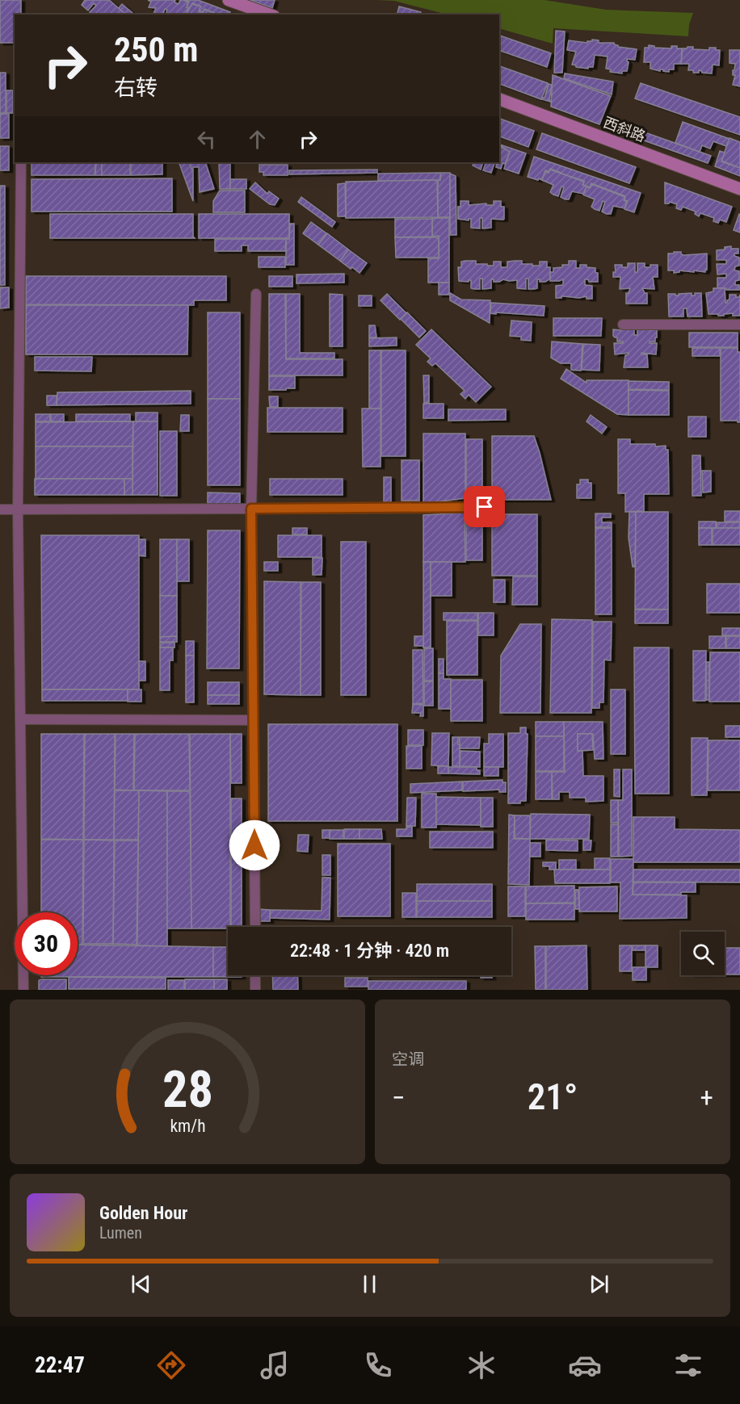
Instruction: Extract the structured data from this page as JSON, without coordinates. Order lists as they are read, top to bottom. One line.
{"streets":{"street":["西斜路"]},"page":{"turn":["250 m","右转"],"limit":"30","trip":"22:48 · 1 分钟 · 420 m","tile":"空调","heat":["−","21°","+"],"song":["Golden Hour","Lumen"],"tabs":"22:47","gauge":["28","km/h"]}}
